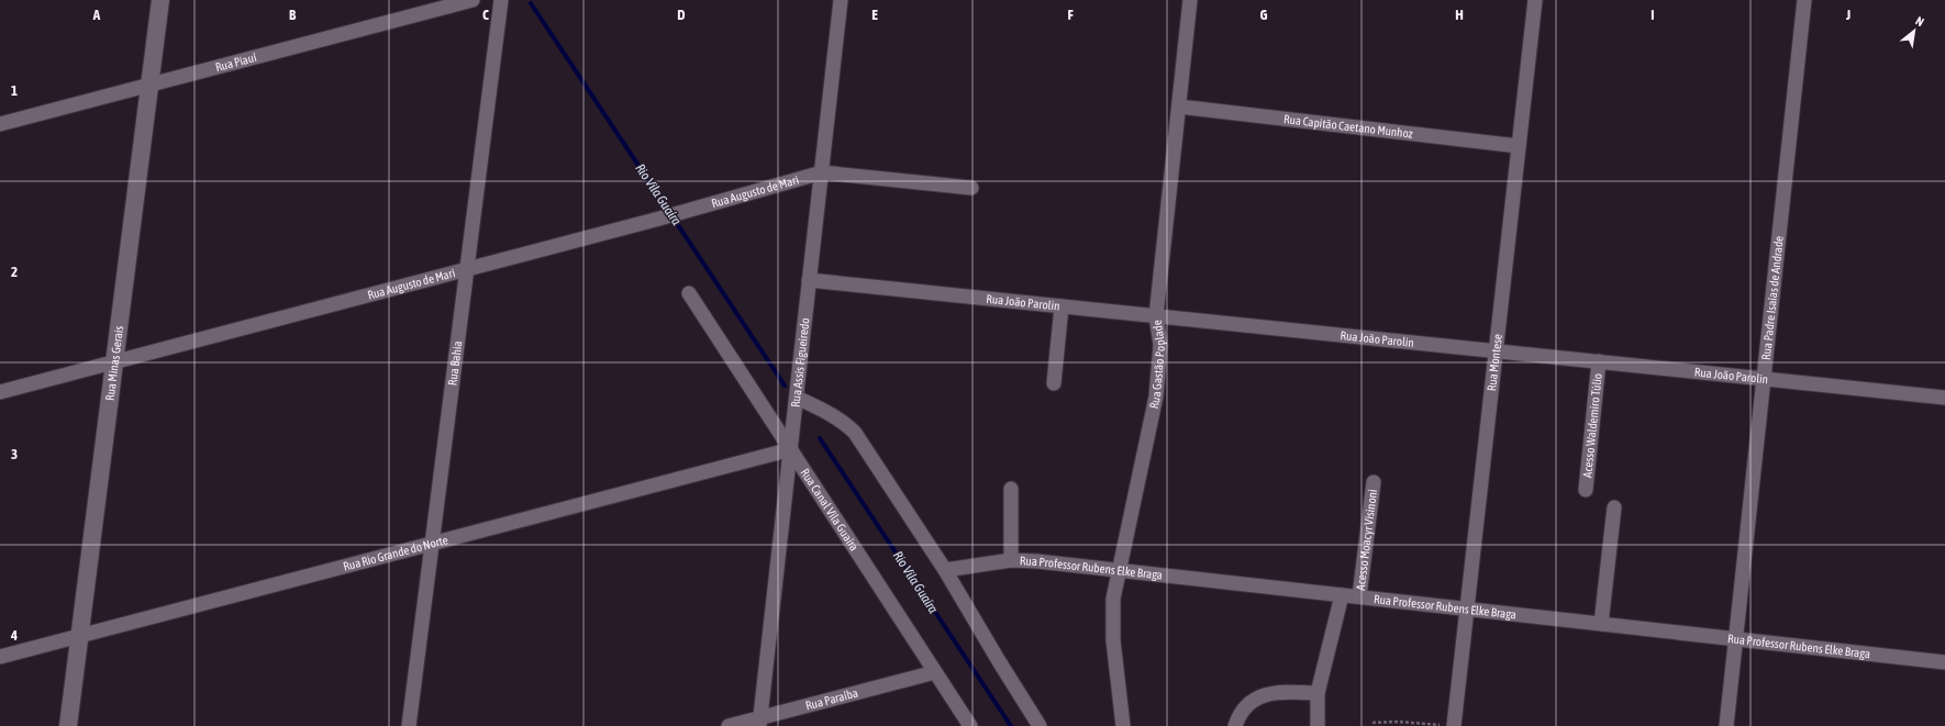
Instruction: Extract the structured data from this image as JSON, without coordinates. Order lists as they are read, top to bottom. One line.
{"streets":{"street":["Rua Piauí","Rua Capitão Caetano Munhoz","Rua Augusto de Mari","Rua Padre Isaías de Andrade","Rua João Parolin","Rua Minas Gerais","Rua Montese","Rua Bahia","Rua Assis Figueiredo","Rua Gastão Poplade","Acesso Waldemiro Túlio","Rua Canal Vila Guaíra","Acesso Moacyr Visinoni","Rua Rio Grande do Norte","Rua Professor Rubens Elke Braga","Rua Paraíba"]},"crossings":[["Rua Piauí","Rua Minas Gerais"],["Rua Capitão Caetano Munhoz","Rua Montese"],["Rua Capitão Caetano Munhoz","Rua Gastão Poplade"],["Rua Augusto de Mari","Rua Minas Gerais"],["Rua Augusto de Mari","Rua Bahia"],["Rua Augusto de Mari","Rua Assis Figueiredo"],["Rua Padre Isaías de Andrade","Rua João Parolin"],["Rua Padre Isaías de Andrade","Rua Professor Rubens Elke Braga"],["Rua João Parolin","Rua Montese"],["Rua João Parolin","Rua Assis Figueiredo"],["Rua João Parolin","Rua Gastão Poplade"],["Rua João Parolin","Acesso Waldemiro Túlio"],["Rua Minas Gerais","Rua Rio Grande do Norte"],["Rua Montese","Rua Professor Rubens Elke Braga"],["Rua Bahia","Rua Rio Grande do Norte"],["Rua Assis Figueiredo","Rua Canal Vila Guaíra"],["Rua Assis Figueiredo","Rua Rio Grande do Norte"],["Rua Assis Figueiredo","Rua Paraíba"],["Rua Gastão Poplade","Rua Professor Rubens Elke Braga"],["Rua Canal Vila Guaíra","Rua Rio Grande do Norte"],["Rua Canal Vila Guaíra","Rua Paraíba"],["Acesso Moacyr Visinoni","Rua Professor Rubens Elke Braga"]],"water":["Rio Vila Guaíra"],"north":"top right","grid":{"columns":["A","B","C","D","E","F","G","H","I","J"],"rows":["1","2","3","4"]}}
